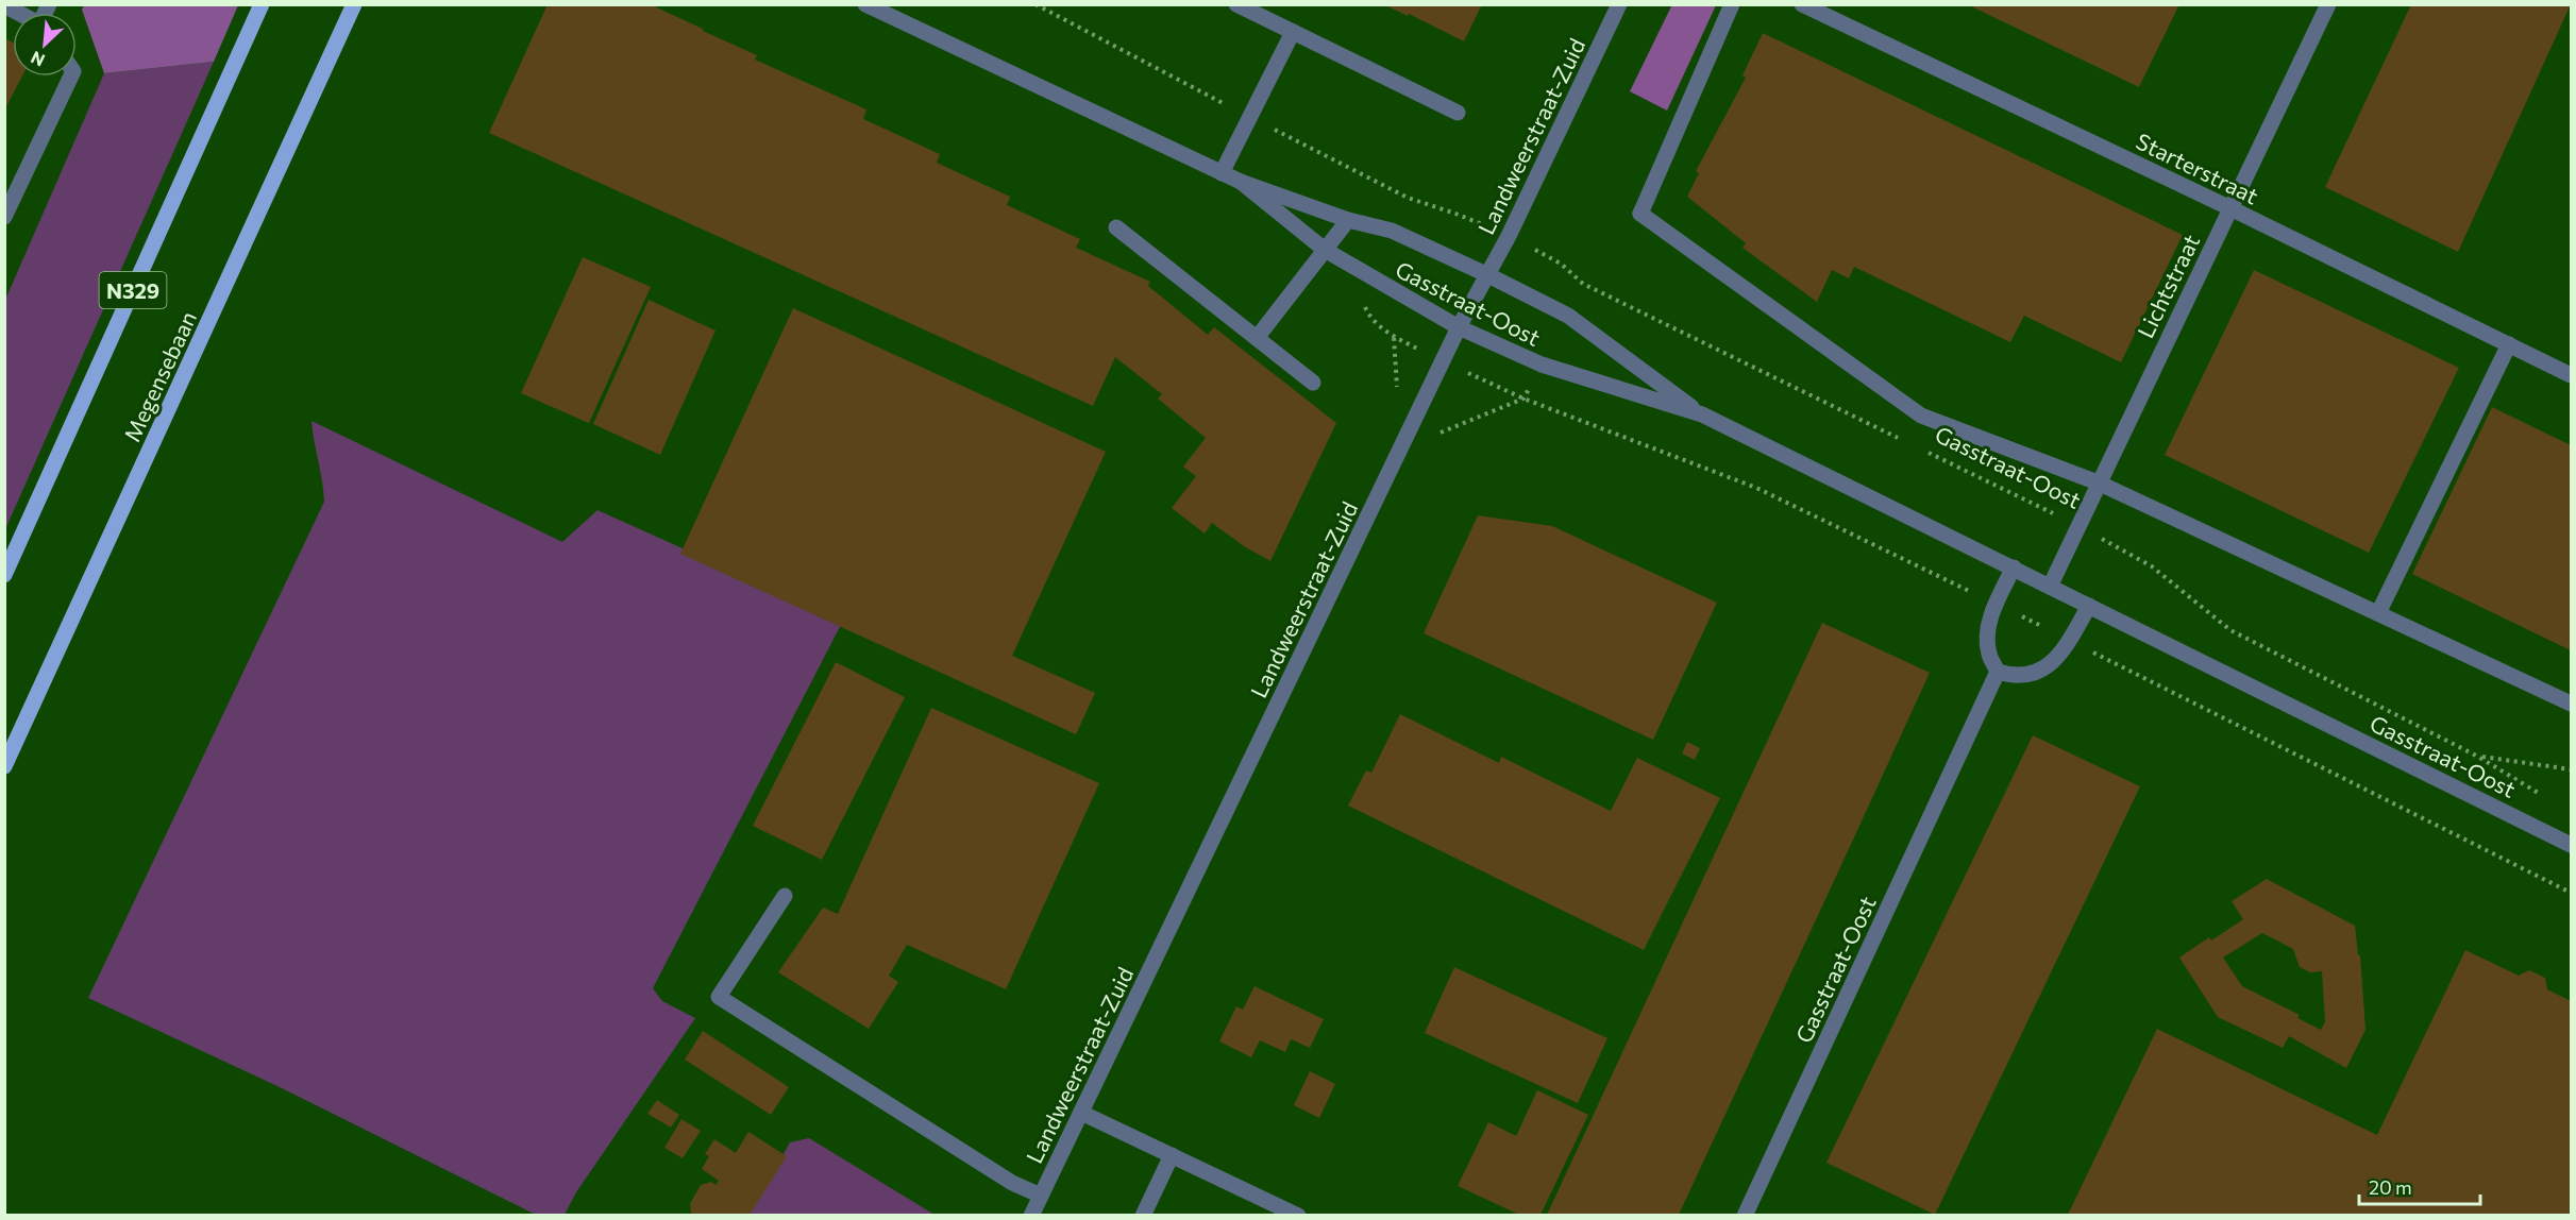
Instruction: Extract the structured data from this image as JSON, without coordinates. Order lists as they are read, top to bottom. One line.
{"streets":{"main road":["N329","Megensebaan"],"street":["Landweerstraat-Zuid","Starterstraat","Lichtstraat","Gasstraat-Oost"]},"crossings":[["Landweerstraat-Zuid","Gasstraat-Oost"],["Starterstraat","Lichtstraat"],["Lichtstraat","Gasstraat-Oost"]],"scale_bar":"20 m","north":"bottom left"}
